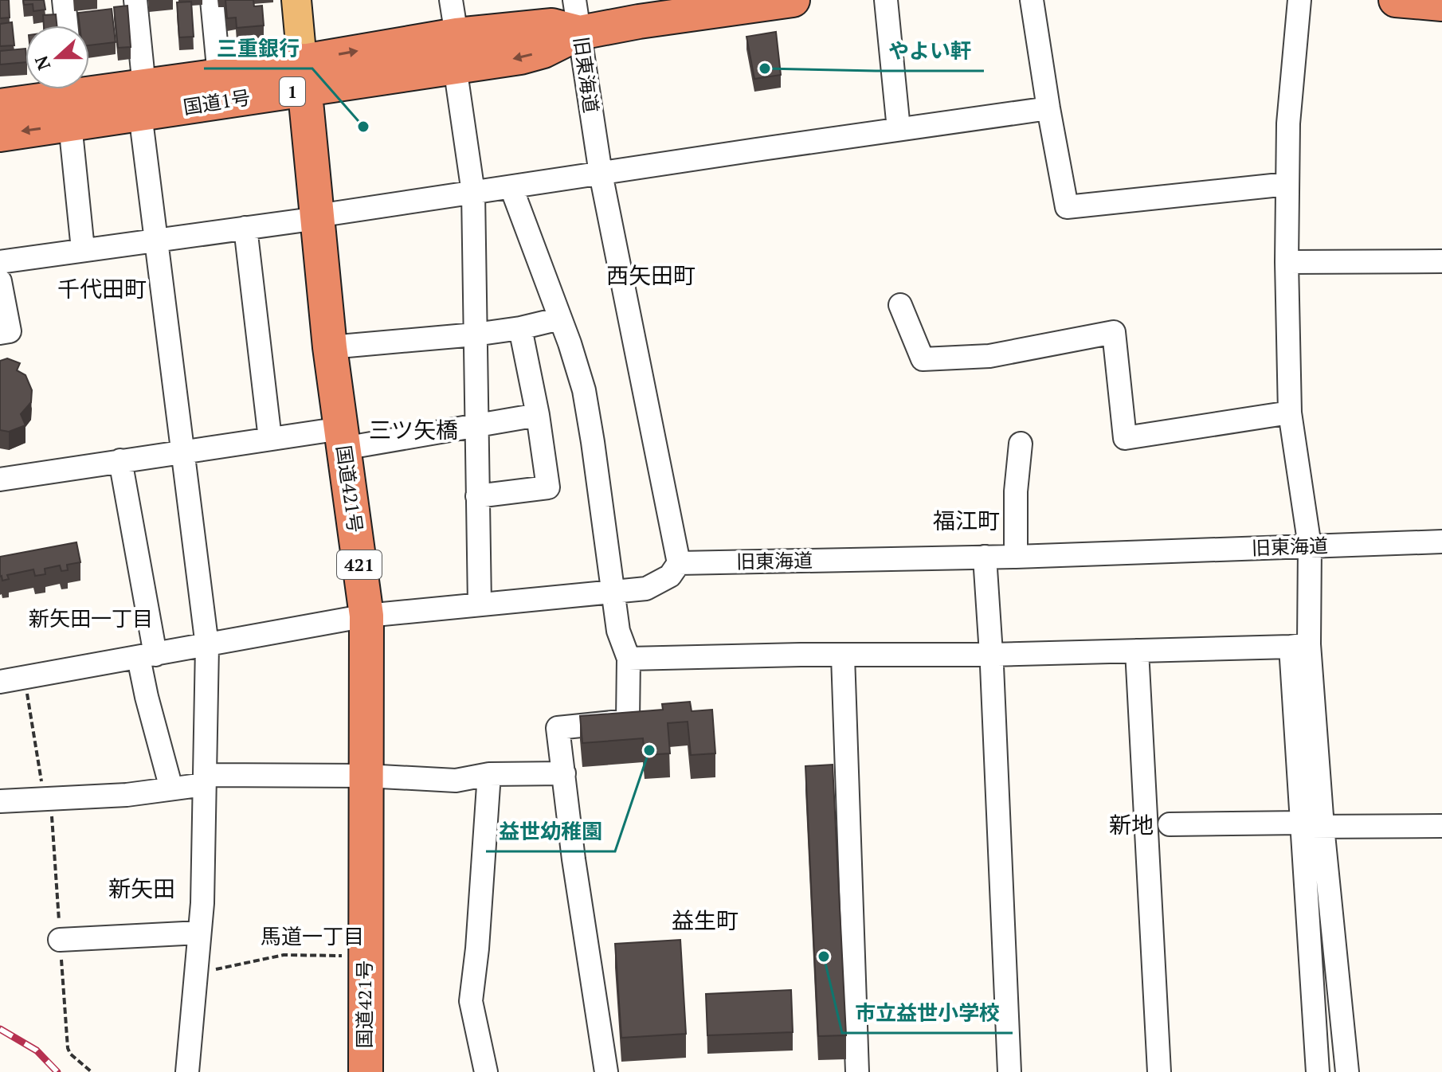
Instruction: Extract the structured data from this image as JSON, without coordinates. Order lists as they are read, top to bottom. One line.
{"streets":{"highway":["1","国道1号","国道421号","421"],"street":["旧東海道"]},"crossings":[["旧東海道","国道1号"],["国道1号","国道421号"]],"districts":["西矢田町","千代田町","三ツ矢橋","福江町","新矢田一丁目","新地","新矢田","益生町","馬道一丁目"],"places":["やよい軒","三重銀行","益世幼稚園","市立益世小学校"],"north":"left"}
